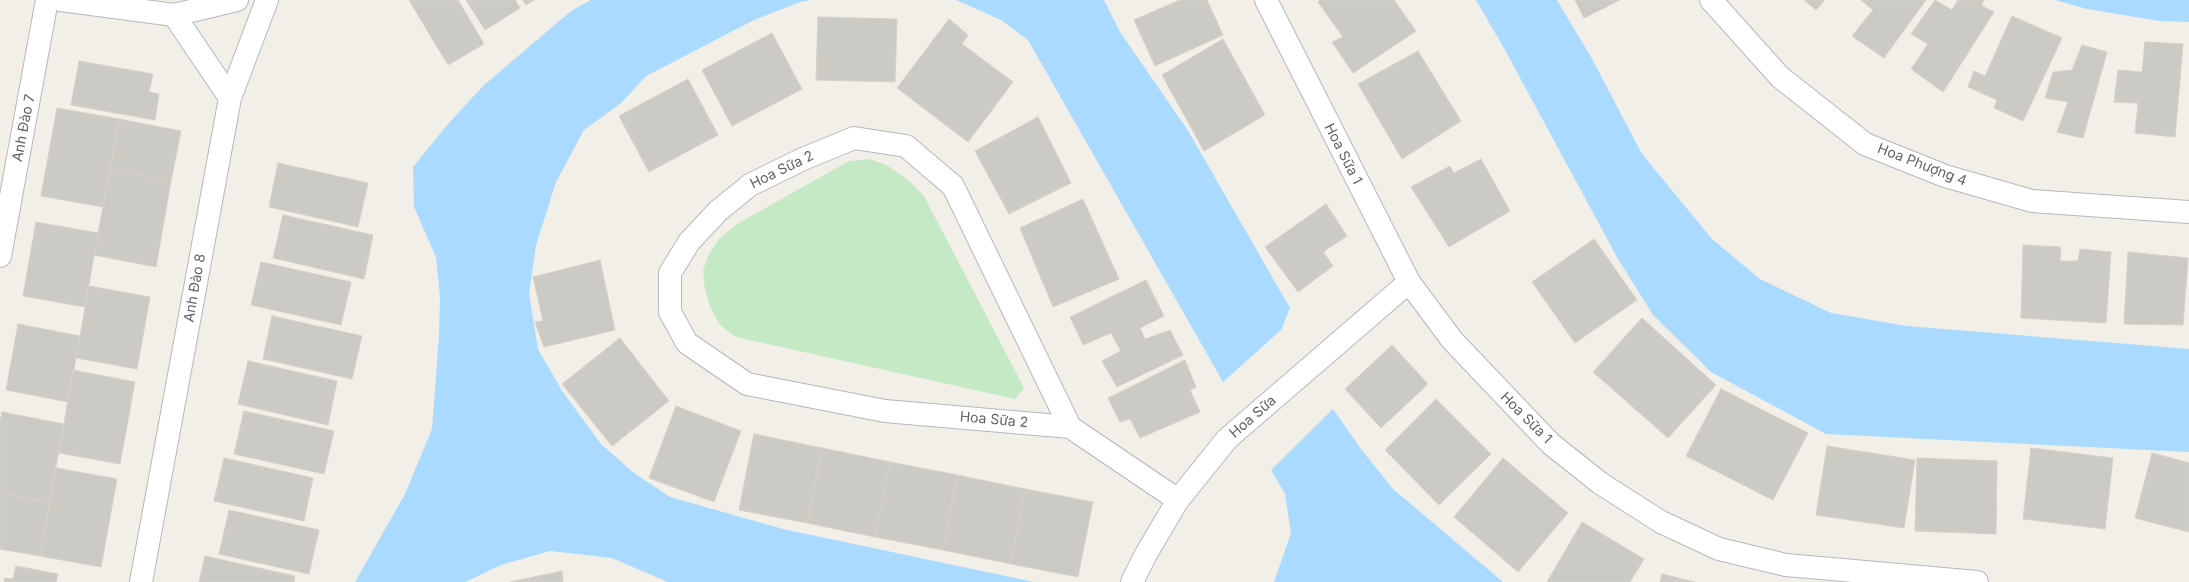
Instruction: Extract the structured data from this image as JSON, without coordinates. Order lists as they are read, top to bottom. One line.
{"streets":{"street":["Anh Đào 7","Hoa Sữa 1","Hoa Phượng 4","Hoa Sữa 2","Anh Đào 8","Hoa Sữa"]},"crossings":[["Hoa Sữa 1","Hoa Sữa"],["Hoa Sữa 2","Hoa Sữa"]]}
